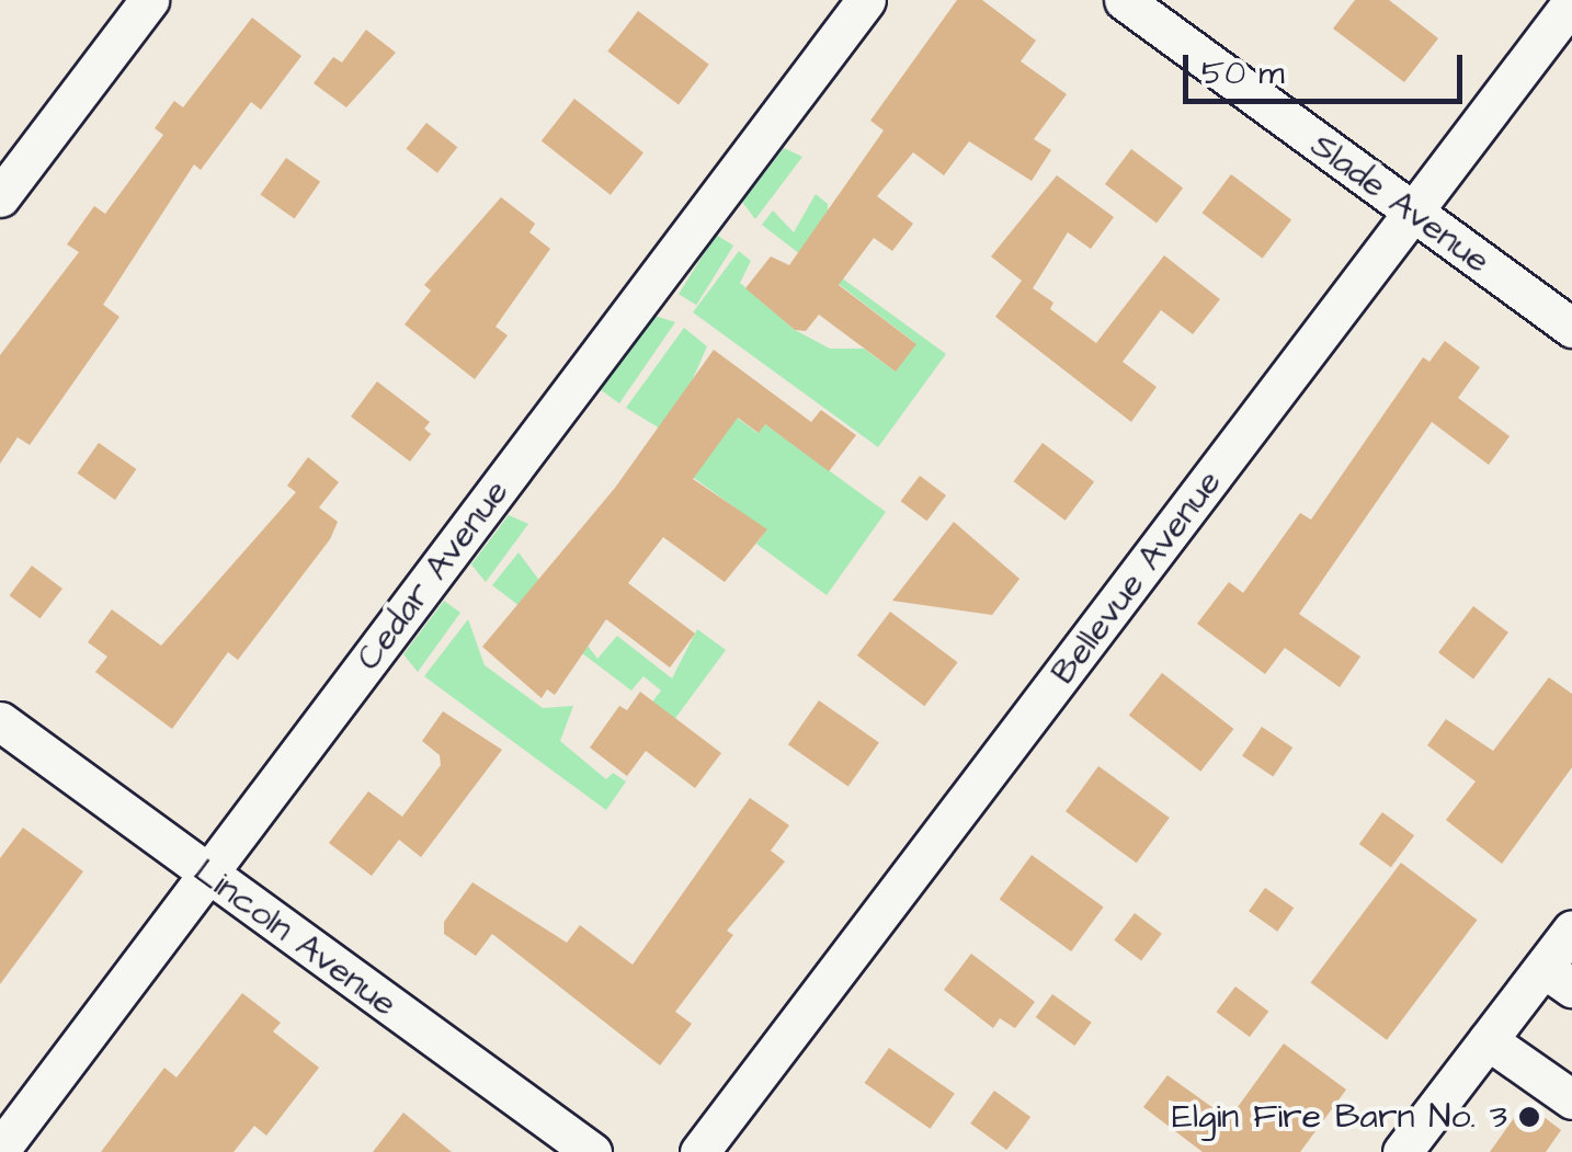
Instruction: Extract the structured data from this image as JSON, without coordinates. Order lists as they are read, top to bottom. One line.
{"streets":{"street":["Slade Avenue","Cedar Avenue","Bellevue Avenue","Lincoln Avenue"]},"crossings":[["Slade Avenue","Bellevue Avenue"],["Cedar Avenue","Lincoln Avenue"]],"places":["Elgin Fire Barn No. 3"],"scale_bar":"50 m"}
